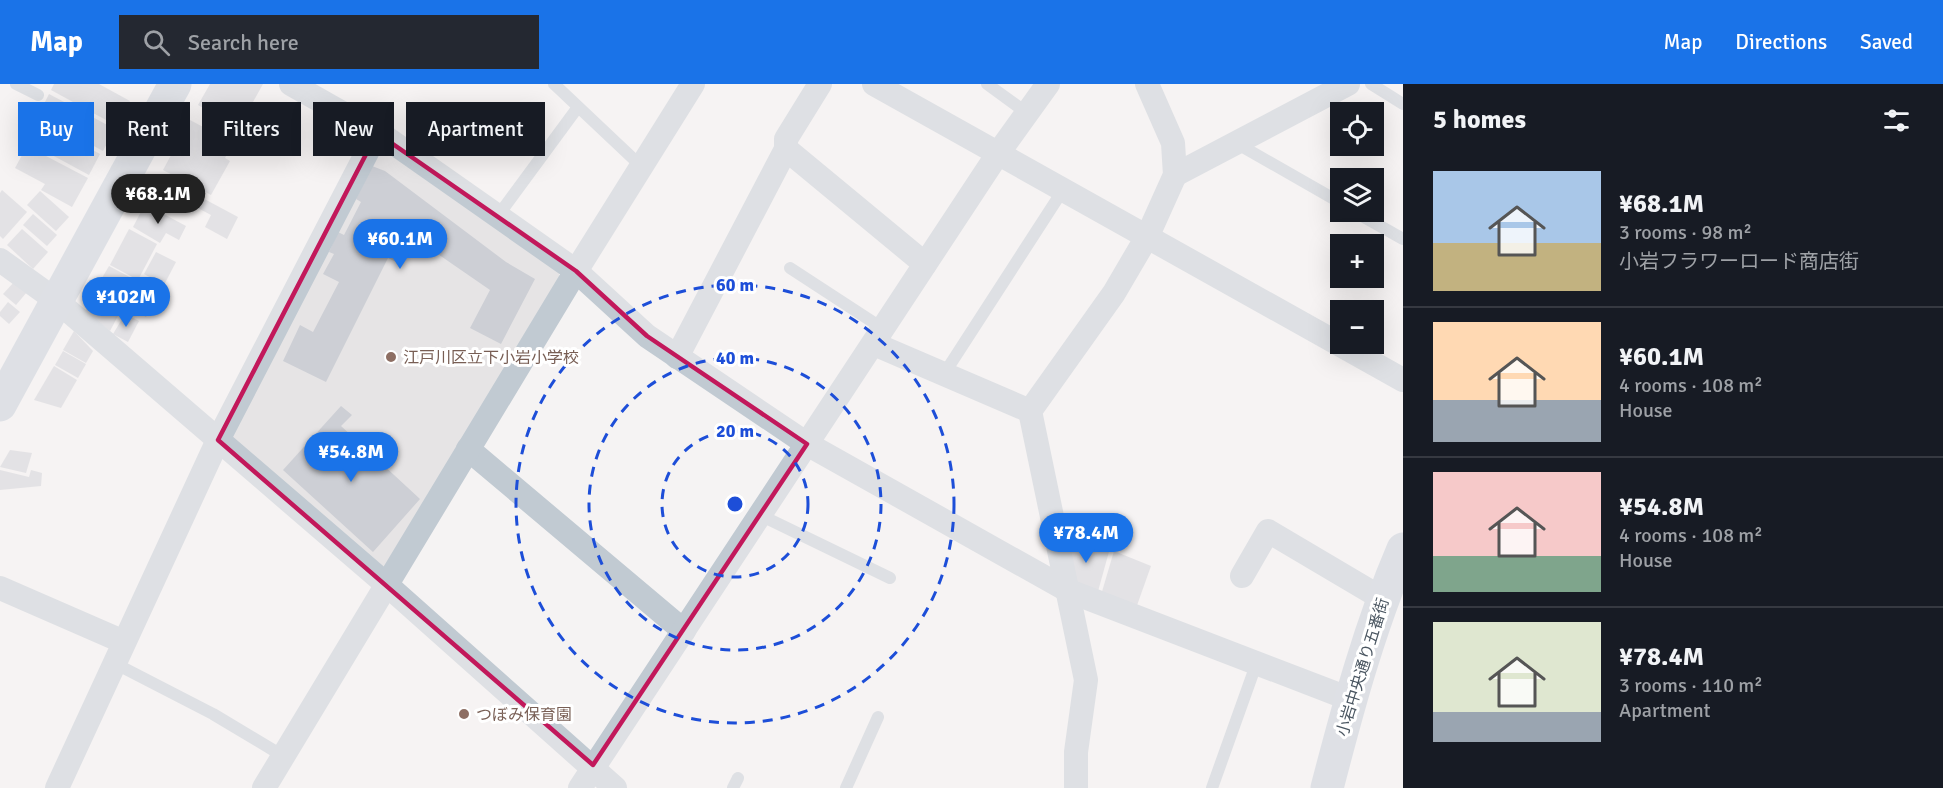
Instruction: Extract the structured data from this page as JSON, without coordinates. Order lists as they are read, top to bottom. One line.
{"streets":{"street":["小岩中央通り五番街"]},"places":["江戸川区立下小岩小学校","つぼみ保育園"],"page":{"header":"Map","search":"Search here","nav":["Map","Directions","Saved"],"heading":"5 homes","map_buttons":["+","−"],"chip":["Buy","Rent","Filters","New","Apartment"],"list":[{"name":"¥68.1M","note":"3 rooms · 98 m² · 小岩フラワーロード商店街"},{"name":"¥60.1M","note":"4 rooms · 108 m² · House"},{"name":"¥54.8M","note":"4 rooms · 108 m² · House"},{"name":"¥78.4M","note":"3 rooms · 110 m² · Apartment"}],"price":["¥68.1M","¥60.1M","¥102M","¥54.8M","¥78.4M"]},"rings":["60 m","40 m","20 m"]}
